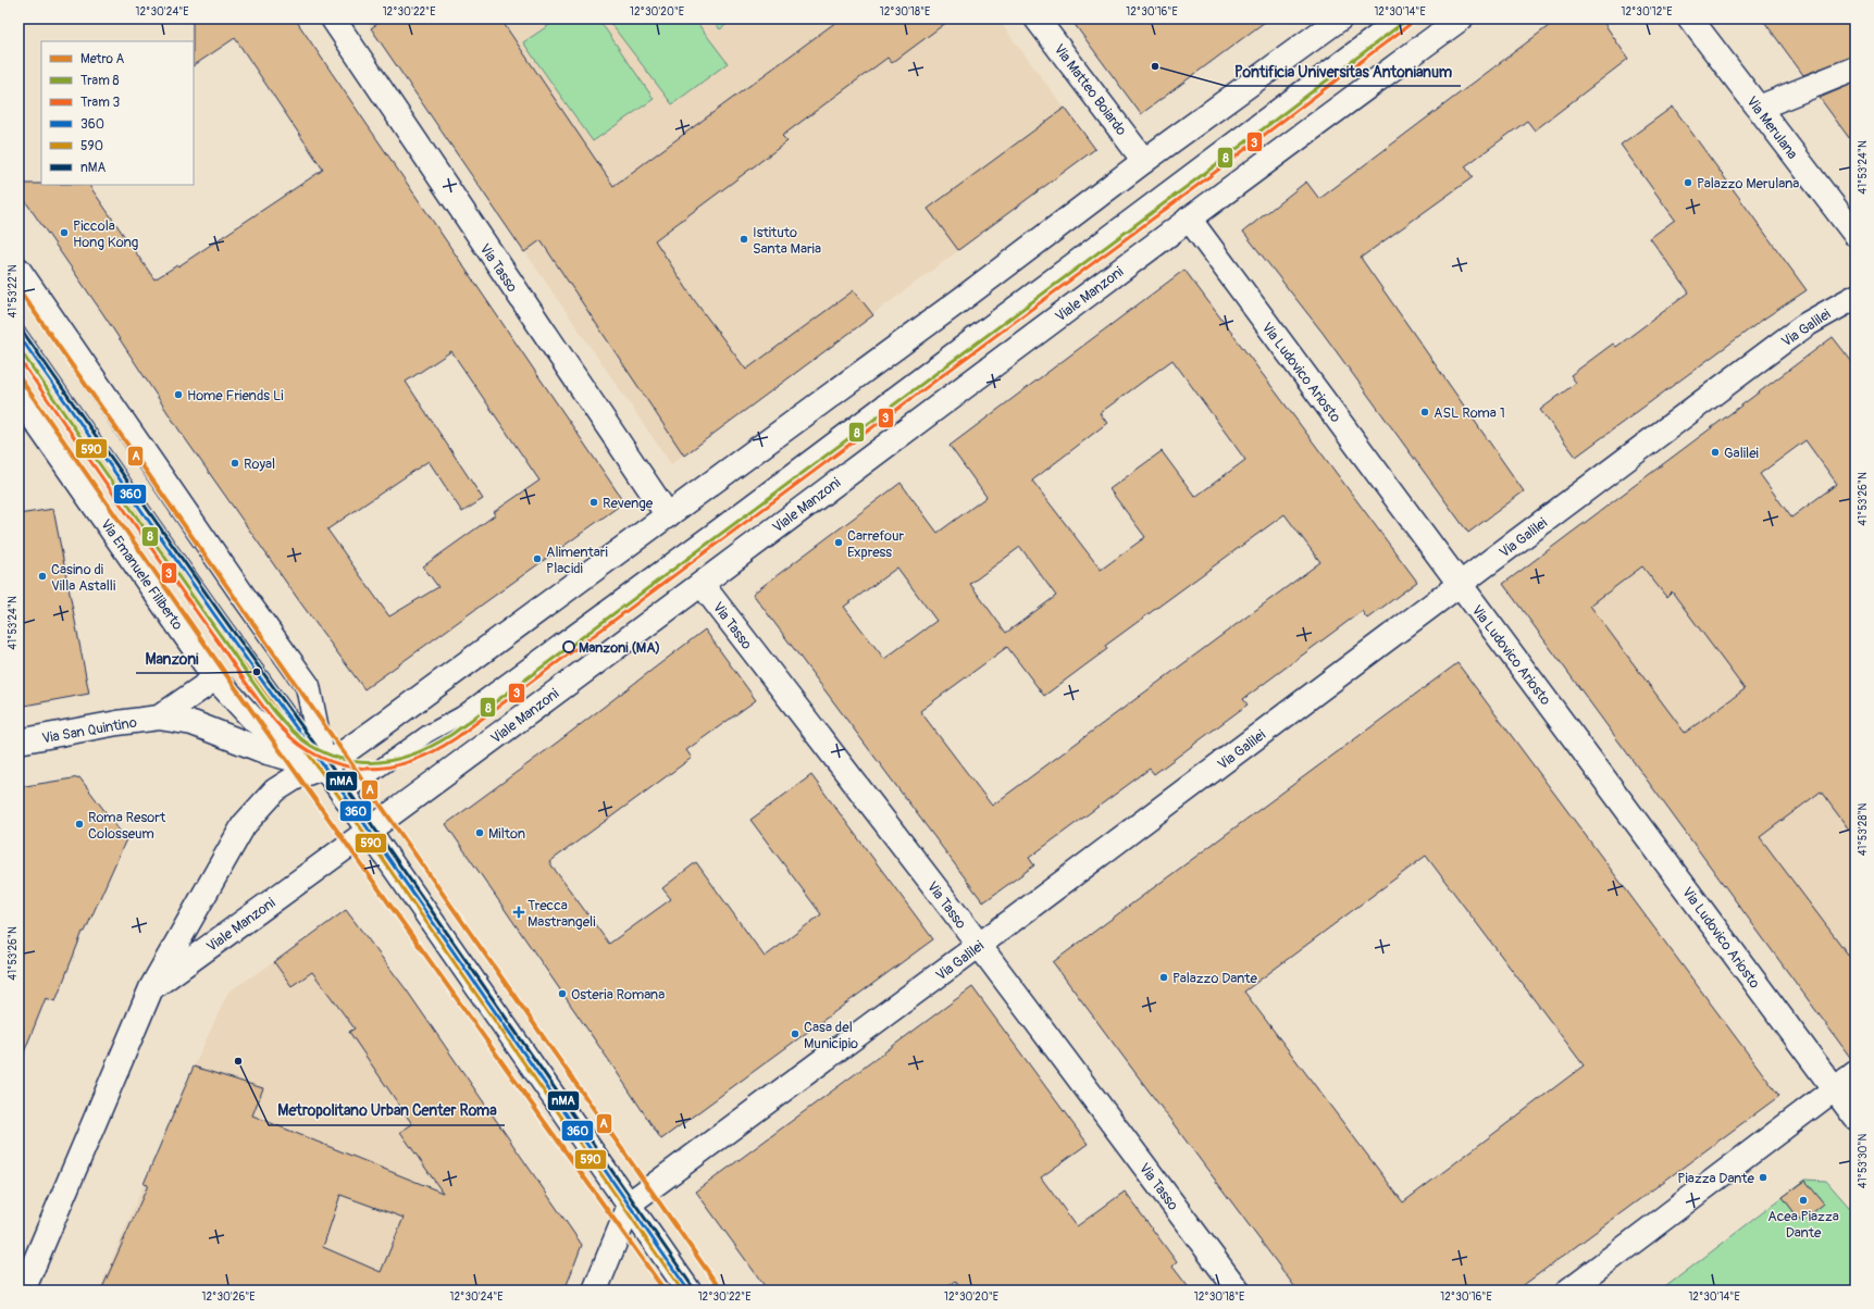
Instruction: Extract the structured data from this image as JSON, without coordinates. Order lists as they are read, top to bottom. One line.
{"streets":{"main road":["Via Matteo Boiardo","Via Merulana","Via Tasso","Viale Manzoni","Via Galilei","Via Ludovico Ariosto","Via Emanuele Filiberto","Via San Quintino"]},"crossings":[["Via Tasso","Viale Manzoni"],["Via Tasso","Via Galilei"],["Viale Manzoni","Via Ludovico Ariosto"],["Viale Manzoni","Via Emanuele Filiberto"],["Via Galilei","Via Ludovico Ariosto"],["Via Galilei","Via Emanuele Filiberto"],["Via Emanuele Filiberto","Via San Quintino"]],"places":{"other":["Pontificia Universitas Antonianum","Palazzo Merulana","Piccola Hong Kong","Istituto Santa Maria","Home Friends Li","ASL Roma 1","Galilei","Royal","Revenge","Carrefour Express","Alimentari Placidi","Casino di Villa Astalli","Manzoni (MA)","Manzoni","Roma Resort Colosseum","Milton","Palazzo Dante","Osteria Romana","Casa del Municipio","Metropolitano Urban Center Roma","Piazza Dante","Acea Piazza Dante"],"health":["Trecca Mastrangeli"]},"lines":["tram line 8","tram line 3","metro line A","transit line nMA","transit line 360","transit line 590"],"legend":["Metro A","Tram 8","Tram 3","360","590","nMA"],"coordinates":["12°30'24\"E","12°30'22\"E","12°30'20\"E","12°30'18\"E","12°30'16\"E","12°30'14\"E","12°30'12\"E","41°53'24\"N","41°53'22\"N","41°53'26\"N","41°53'28\"N","41°53'30\"N","12°30'26\"E"]}
